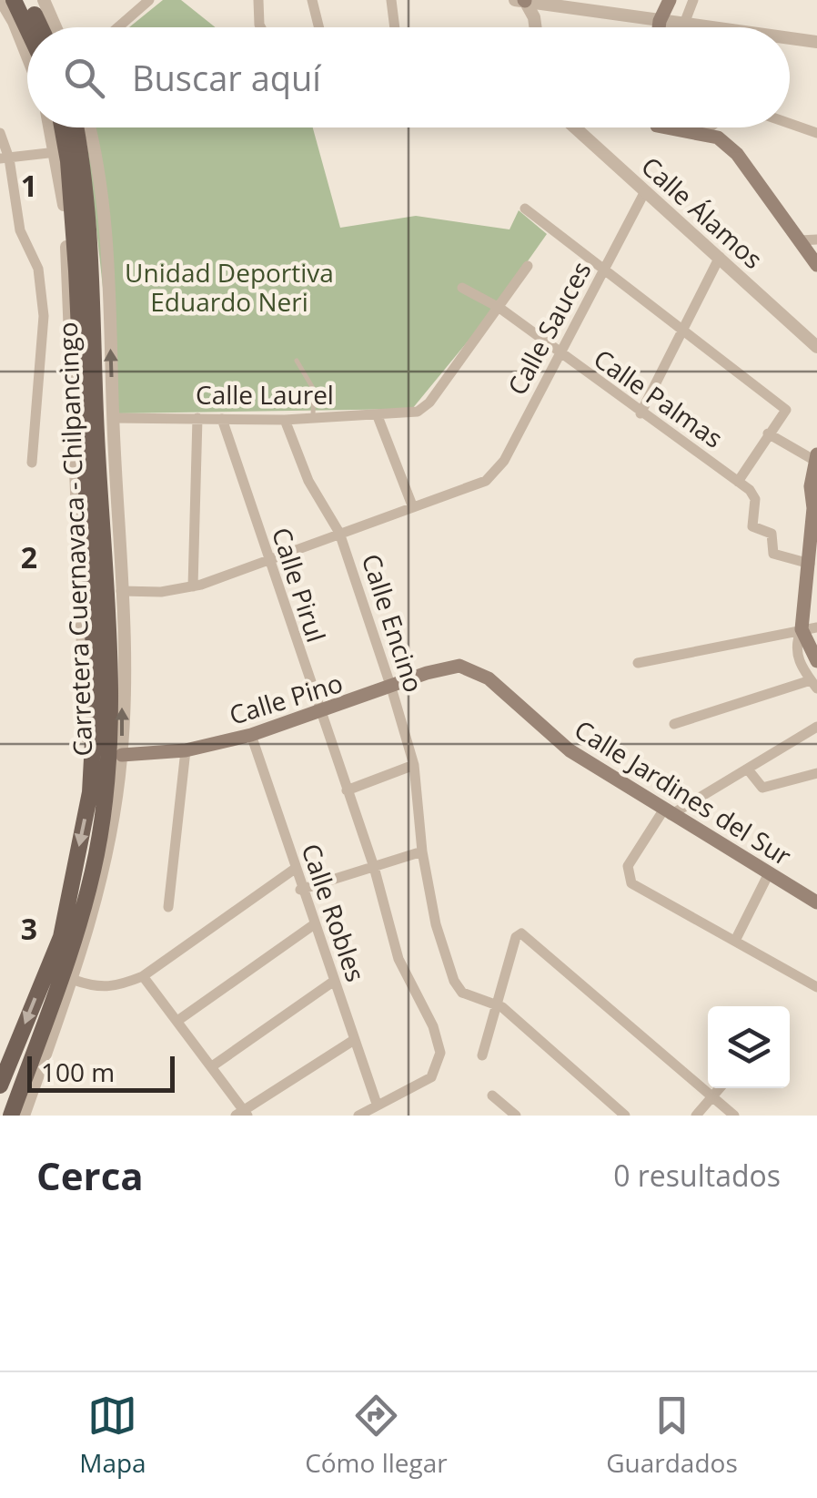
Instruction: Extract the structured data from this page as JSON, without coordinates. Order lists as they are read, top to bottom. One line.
{"streets":{"main road":["Carretera Cuernavaca - Chilpancingo","Calle Pino","Calle Jardines del Sur"],"street":["Calle Álamos","Calle Sauces","Calle Laurel","Calle Palmas","Calle Pirul","Calle Encino","Calle Robles"]},"crossings":[["Calle Álamos","Calle Sauces"],["Calle Sauces","Calle Palmas"],["Calle Laurel","Calle Palmas"],["Calle Laurel","Calle Pirul"],["Calle Laurel","Calle Encino"],["Calle Pirul","Calle Pino"],["Calle Pirul","Calle Robles"],["Calle Encino","Calle Pino"],["Calle Pino","Calle Jardines del Sur"],["Calle Pino","Calle Robles"]],"parks":["Unidad Deportiva Eduardo Neri"],"scale_bar":"100 m","page":{"search":"Buscar aquí","scale":"100 m","heading":["Cerca","0 resultados"],"nav":["Mapa","Cómo llegar","Guardados"]},"grid":{"rows":["1","2","3"]}}
